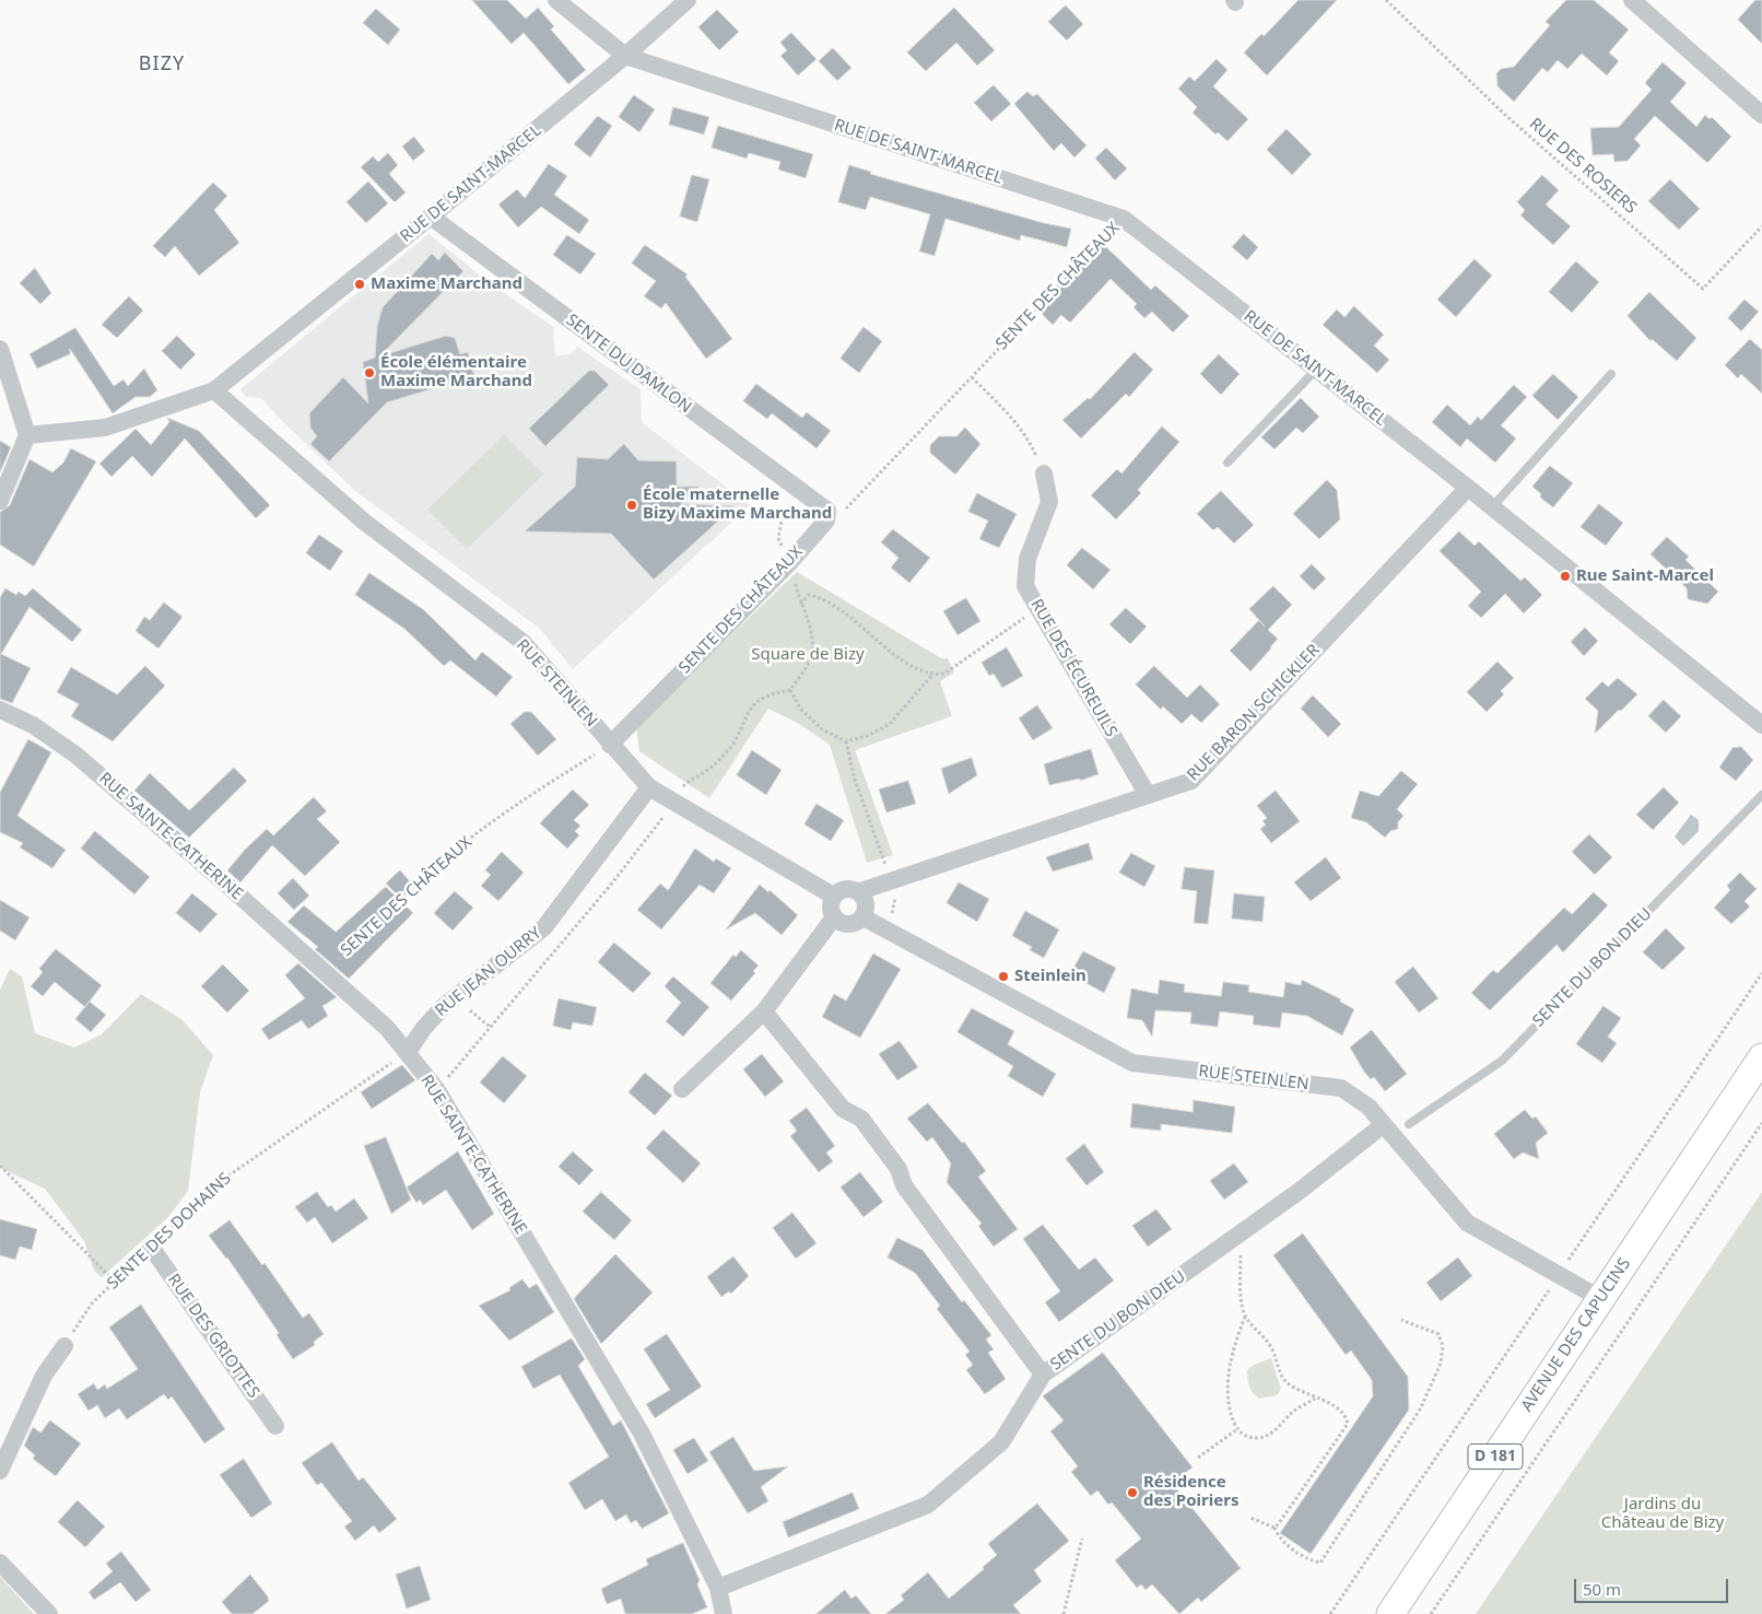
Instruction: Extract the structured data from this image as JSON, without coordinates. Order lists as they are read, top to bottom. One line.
{"streets":{"main road":["AVENUE DES CAPUCINS","D 181"],"street":["RUE DE SAINT-MARCEL","SENTE DES CHÂTEAUX","SENTE DU DAMLON","RUE DES ÉCUREUILS","RUE STEINLEN","RUE BARON SCHICKLER","RUE SAINTE-CATHERINE","SENTE DU BON DIEU","RUE JEAN OURRY","RUE DES GRIOTTES"],"path":["RUE DES ROSIERS","SENTE DES DOHAINS"]},"crossings":[["RUE DE SAINT-MARCEL","SENTE DES CHÂTEAUX"],["RUE DE SAINT-MARCEL","SENTE DU DAMLON"],["RUE DE SAINT-MARCEL","RUE STEINLEN"],["RUE DE SAINT-MARCEL","RUE BARON SCHICKLER"],["SENTE DES CHÂTEAUX","SENTE DU DAMLON"],["SENTE DES CHÂTEAUX","RUE STEINLEN"],["SENTE DES CHÂTEAUX","RUE SAINTE-CATHERINE"],["RUE DES ÉCUREUILS","RUE BARON SCHICKLER"],["RUE STEINLEN","RUE BARON SCHICKLER"],["RUE STEINLEN","SENTE DU BON DIEU"],["RUE STEINLEN","RUE JEAN OURRY"],["RUE STEINLEN","AVENUE DES CAPUCINS"],["RUE SAINTE-CATHERINE","SENTE DU BON DIEU"],["RUE SAINTE-CATHERINE","RUE JEAN OURRY"],["RUE SAINTE-CATHERINE","SENTE DES DOHAINS"],["RUE JEAN OURRY","SENTE DES DOHAINS"],["SENTE DES DOHAINS","RUE DES GRIOTTES"]],"districts":["BIZY"],"parks":["Square de Bizy","Jardins du Château de Bizy"],"places":["Maxime Marchand","École élémentaire Maxime Marchand","École maternelle Bizy Maxime Marchand","Rue Saint-Marcel","Steinlein","Résidence des Poiriers"],"scale_bar":"50 m"}
